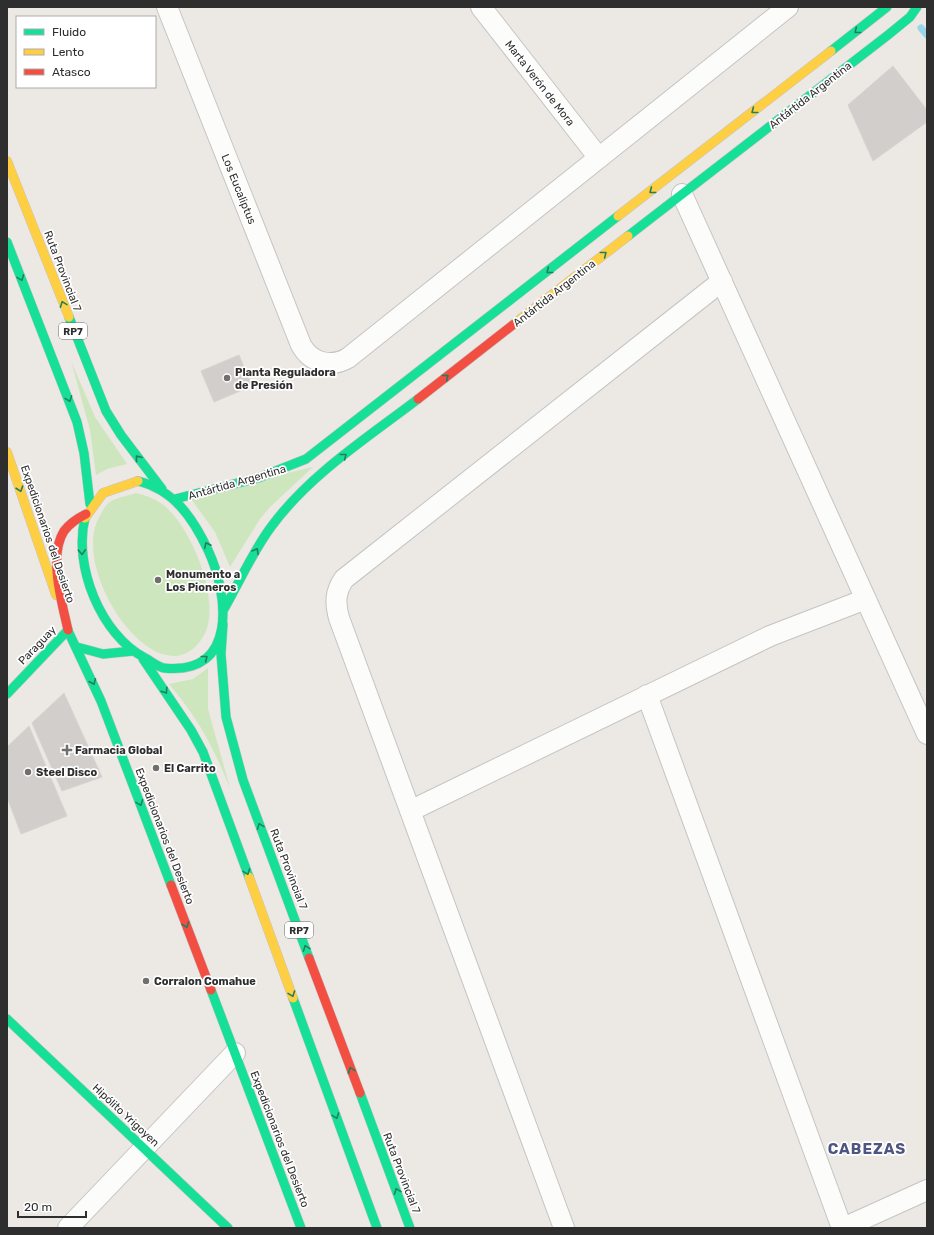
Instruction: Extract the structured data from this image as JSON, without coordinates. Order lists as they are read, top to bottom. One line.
{"streets":{"main road":["Antártida Argentina","Ruta Provincial 7","RP7","Expedicionarios del Desierto","Paraguay","Hipólito Yrigoyen"],"street":["Marta Verón de Mora","Los Eucaliptus"]},"crossings":[["Marta Verón de Mora","Los Eucaliptus"],["Antártida Argentina","RP7"],["Ruta Provincial 7","RP7"],["Expedicionarios del Desierto","Paraguay"]],"districts":["CABEZAS"],"places":{"other":["Planta Reguladora de Presión","Monumento a Los Pioneros","El Carrito","Steel Disco","Corralon Comahue"],"health":["Farmacia Global"]},"legend":["Fluido","Lento","Atasco"],"scale_bar":"20 m"}
